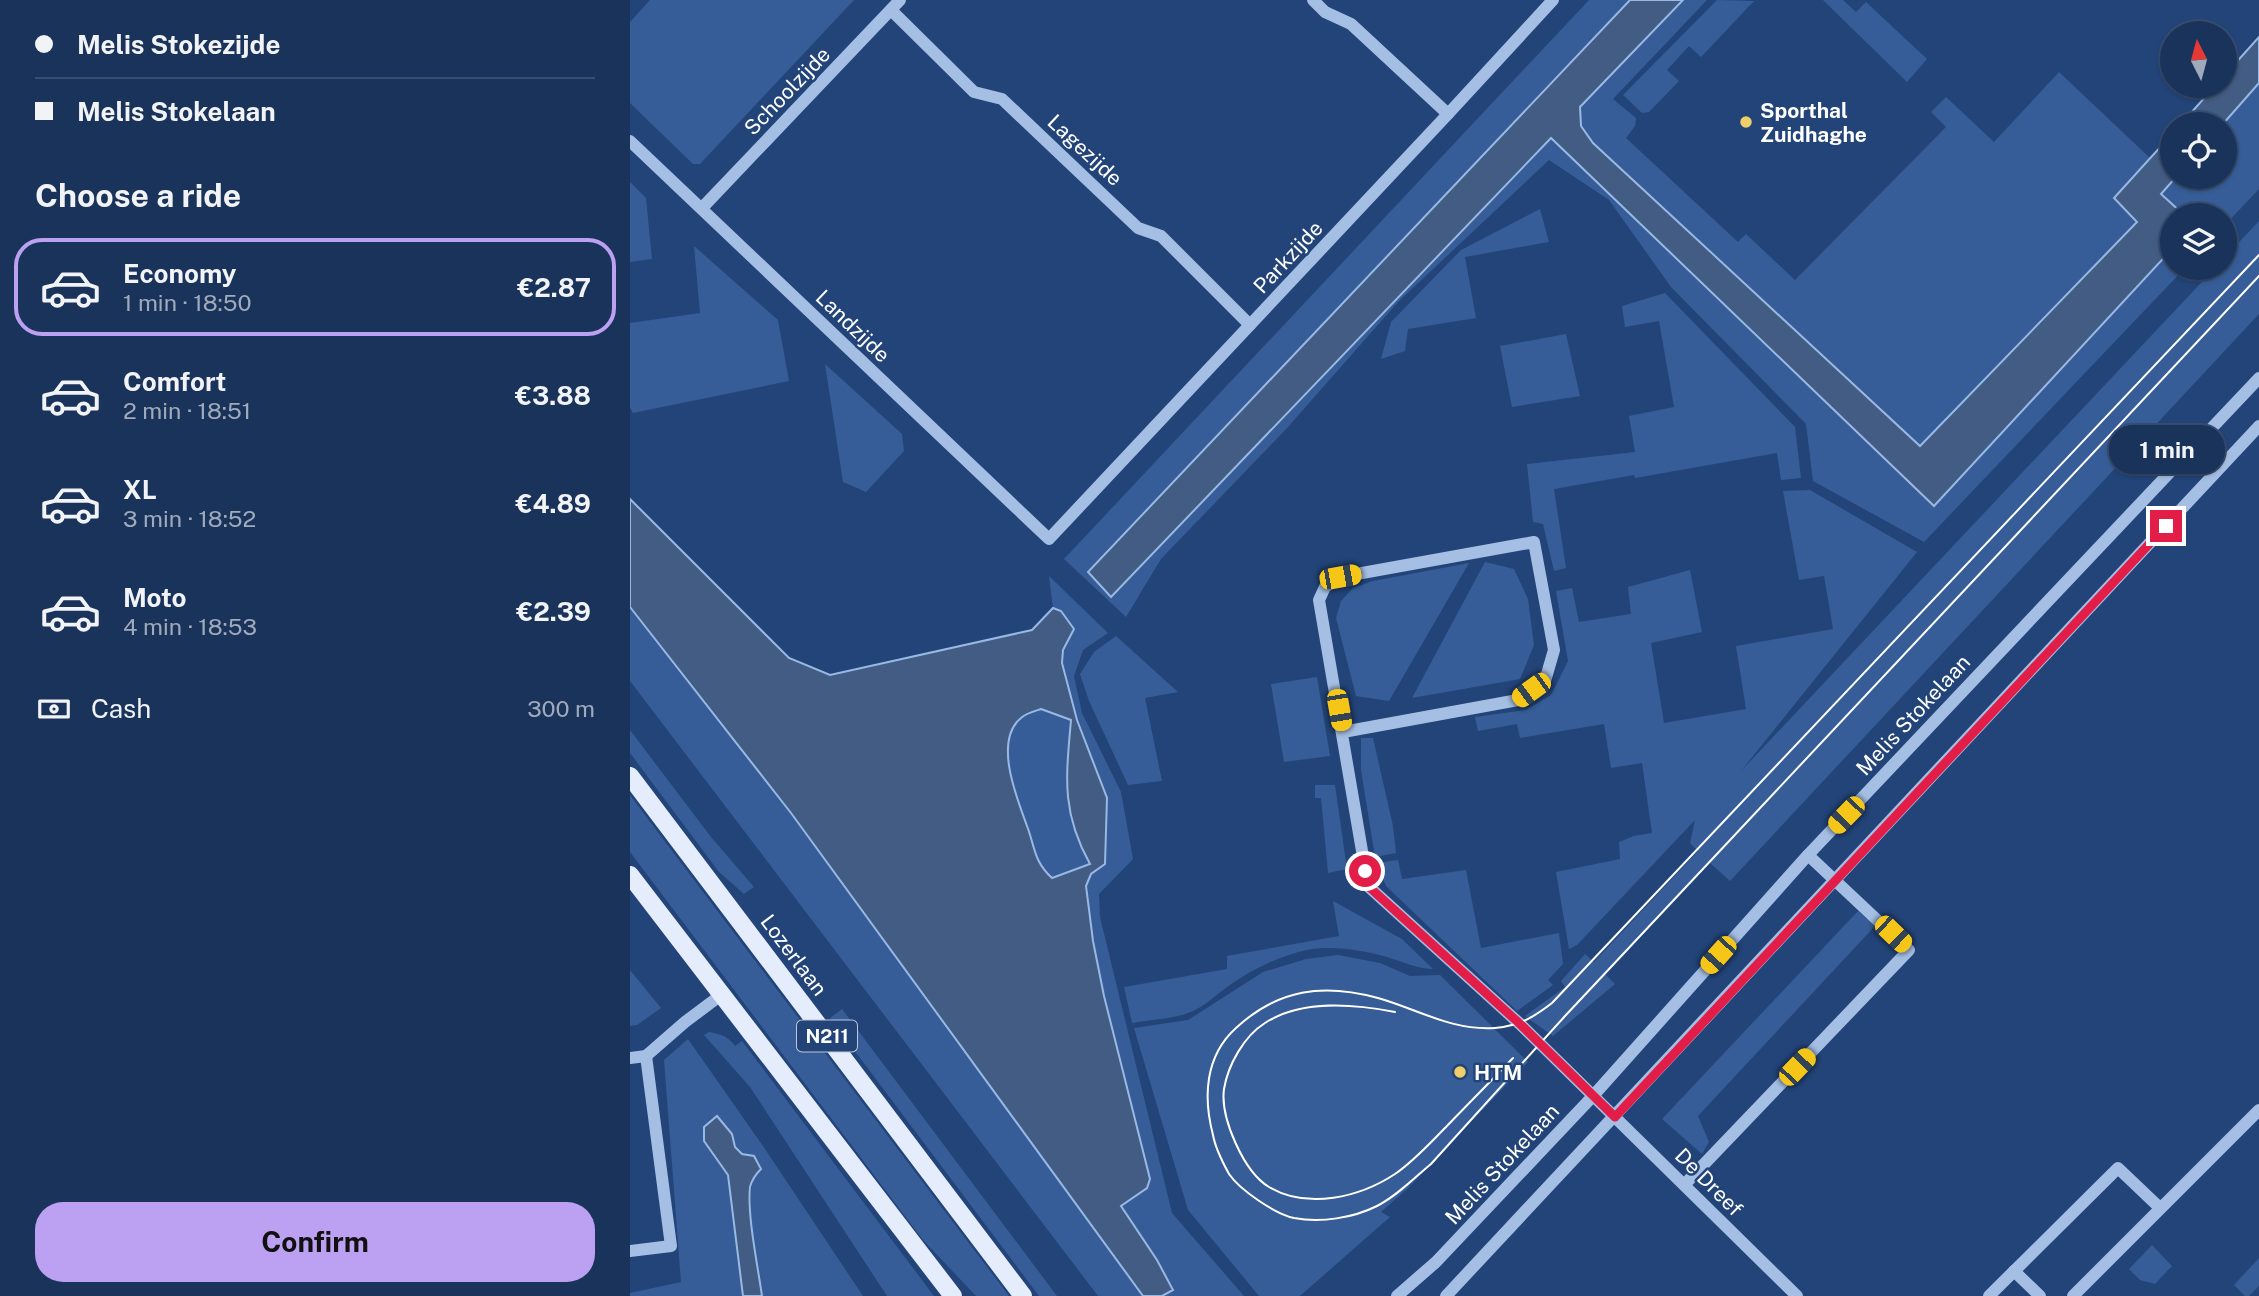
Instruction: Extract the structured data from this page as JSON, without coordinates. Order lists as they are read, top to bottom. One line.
{"streets":{"main road":["Lozerlaan","N211"],"street":["Schoolzijde","Lagezijde","Parkzijde","Landzijde","Melis Stokelaan","De Dreef"]},"crossings":[["Schoolzijde","Lagezijde"],["Schoolzijde","Landzijde"],["Lagezijde","Parkzijde"],["Parkzijde","Landzijde"],["Melis Stokelaan","De Dreef"]],"places":["Sporthal Zuidhaghe","HTM"],"north":"top","page":{"banner":["Melis Stokezijde","Melis Stokelaan"],"heading":"Choose a ride","list":[{"name":"Economy","note":"1 min · 18:50","value":"€2.87"},{"name":"Comfort","note":"2 min · 18:51","value":"€3.88"},{"name":"XL","note":"3 min · 18:52","value":"€4.89"},{"name":"Moto","note":"4 min · 18:53","value":"€2.39"}],"bubble":"1 min","pay":["Cash","300 m"],"buttons":"Confirm"}}
